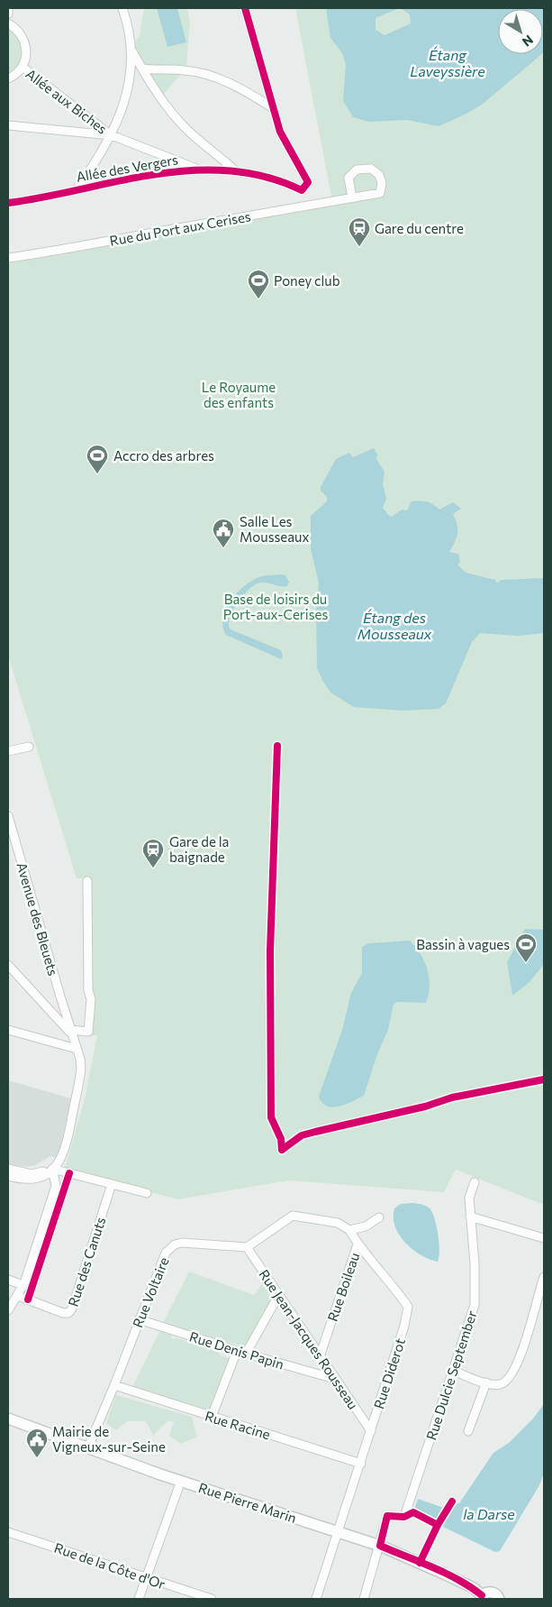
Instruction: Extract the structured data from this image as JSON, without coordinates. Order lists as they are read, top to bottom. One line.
{"streets":{"street":["Allée aux Biches","Allée des Vergers","Rue du Port aux Cerises","Avenue des Bleuets","Rue des Canuts","Rue Boileau","Rue Voltaire","Rue Jean-Jacques Rousseau","Rue Denis Papin","Rue Diderot","Rue Dulcie September","Rue Racine","Rue Pierre Marin","Rue de la Côte d'Or"]},"crossings":[["Rue Boileau","Rue Jean-Jacques Rousseau"],["Rue Boileau","Rue Diderot"],["Rue Voltaire","Rue Jean-Jacques Rousseau"],["Rue Voltaire","Rue Denis Papin"],["Rue Voltaire","Rue Racine"],["Rue Voltaire","Rue Pierre Marin"],["Rue Jean-Jacques Rousseau","Rue Denis Papin"],["Rue Jean-Jacques Rousseau","Rue Diderot"],["Rue Diderot","Rue Racine"],["Rue Diderot","Rue Pierre Marin"],["Rue Dulcie September","Rue Pierre Marin"]],"water":["Étang Laveyssière","Étang des Mousseaux","la Darse"],"parks":["Le Royaume des enfants","Base de loisirs du Port-aux-Cerises"],"places":{"station":["Gare du centre","Gare de la baignade"],"sports":["Poney club","Accro des arbres","Bassin à vagues"],"public building":["Salle Les Mousseaux","Mairie de Vigneux-sur-Seine"]},"north":"bottom right"}
